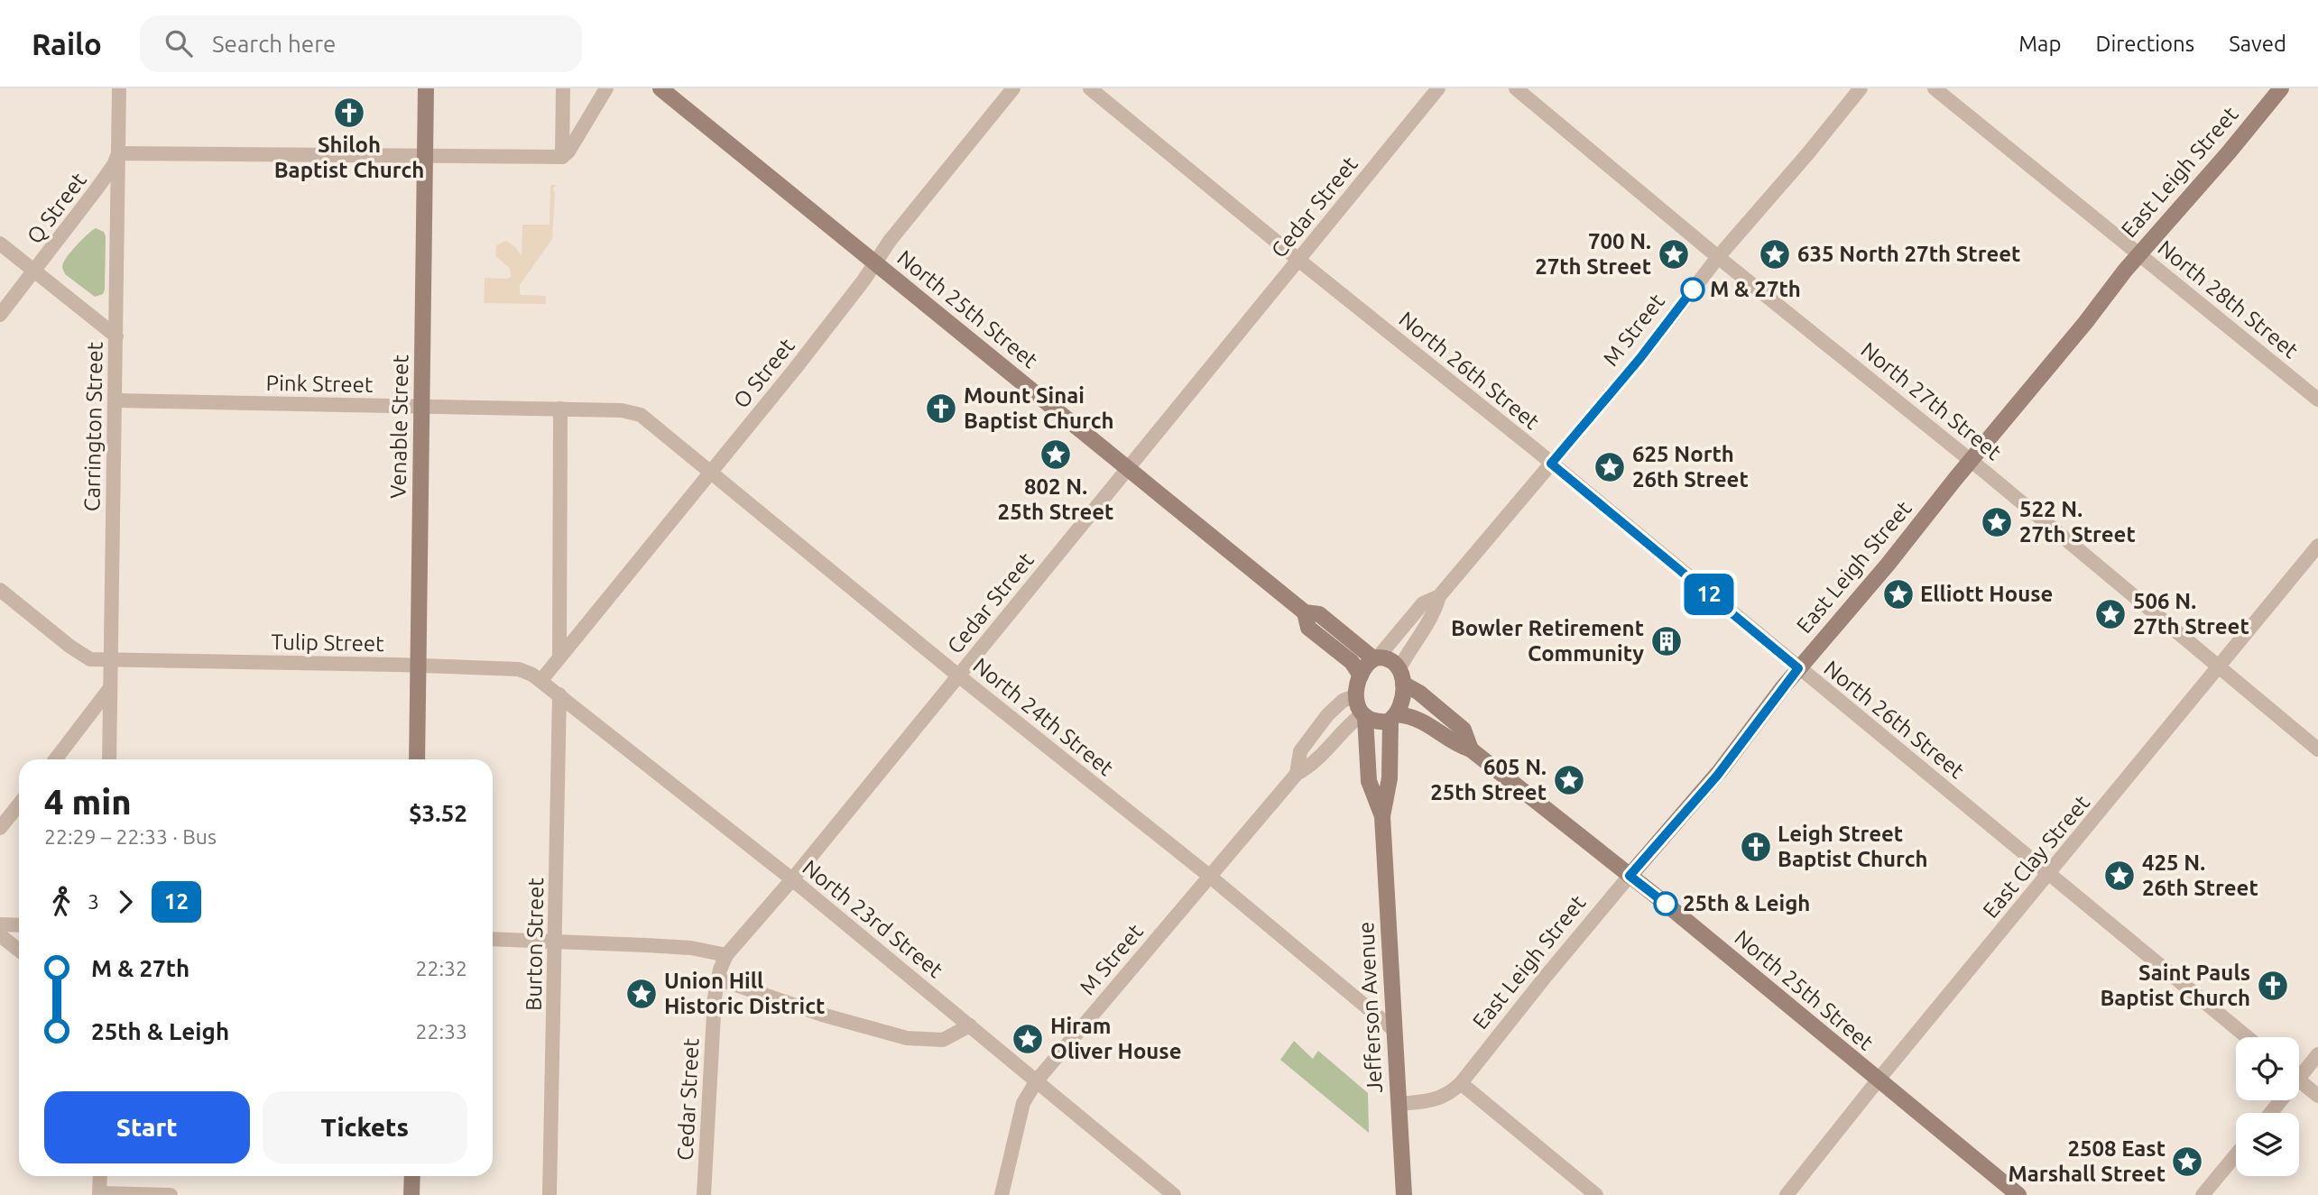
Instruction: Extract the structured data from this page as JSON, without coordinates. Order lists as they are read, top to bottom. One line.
{"streets":{"street":["East Leigh Street","Cedar Street","Q Street","North 28th Street","North 25th Street","M Street","North 26th Street","O Street","Pink Street","North 27th Street","Carrington Street","Venable Street","Tulip Street","North 24th Street","East Clay Street","North 23rd Street","Burton Street","Jefferson Avenue"]},"crossings":[["East Leigh Street","North 28th Street"],["East Leigh Street","North 25th Street"],["East Leigh Street","North 26th Street"],["East Leigh Street","North 27th Street"],["East Leigh Street","Jefferson Avenue"],["Cedar Street","North 25th Street"],["Cedar Street","North 26th Street"],["Cedar Street","North 24th Street"],["Cedar Street","North 23rd Street"],["Q Street","Carrington Street"],["North 25th Street","M Street"],["North 25th Street","O Street"],["North 25th Street","East Clay Street"],["North 25th Street","Jefferson Avenue"],["M Street","North 26th Street"],["M Street","North 27th Street"],["M Street","North 24th Street"],["M Street","North 23rd Street"],["M Street","Jefferson Avenue"],["North 26th Street","East Clay Street"],["O Street","Tulip Street"],["O Street","North 24th Street"],["O Street","North 23rd Street"],["Pink Street","Carrington Street"],["Pink Street","Venable Street"],["Pink Street","North 24th Street"],["North 27th Street","East Clay Street"],["Carrington Street","Tulip Street"],["Venable Street","Tulip Street"],["Tulip Street","North 23rd Street"],["North 24th Street","Jefferson Avenue"],["North 23rd Street","Burton Street"]],"places":{"church":["Shiloh Baptist Church","Mount Sinai Baptist Church","Leigh Street Baptist Church","Saint Pauls Baptist Church"],"place":["700 N. 27th Street","635 North 27th Street","802 N. 25th Street","625 North 26th Street","522 N. 27th Street","Elliott House","506 N. 27th Street","605 N. 25th Street","425 N. 26th Street","Union Hill Historic District","Hiram Oliver House","2508 East Marshall Street"],"other":["M & 27th","25th & Leigh"],"building":["Bowler Retirement Community"]},"lines":["bus line 12"],"page":{"header":"Railo","search":"Search here","nav":["Map","Directions","Saved"],"on_map":"12","heading":["4 min","22:29 – 22:33 · Bus","$3.52"],"legs":["3","12"],"list":[{"name":"M & 27th","value":"22:32"},{"name":"25th & Leigh","value":"22:33"}],"buttons":["Start","Tickets"]}}
